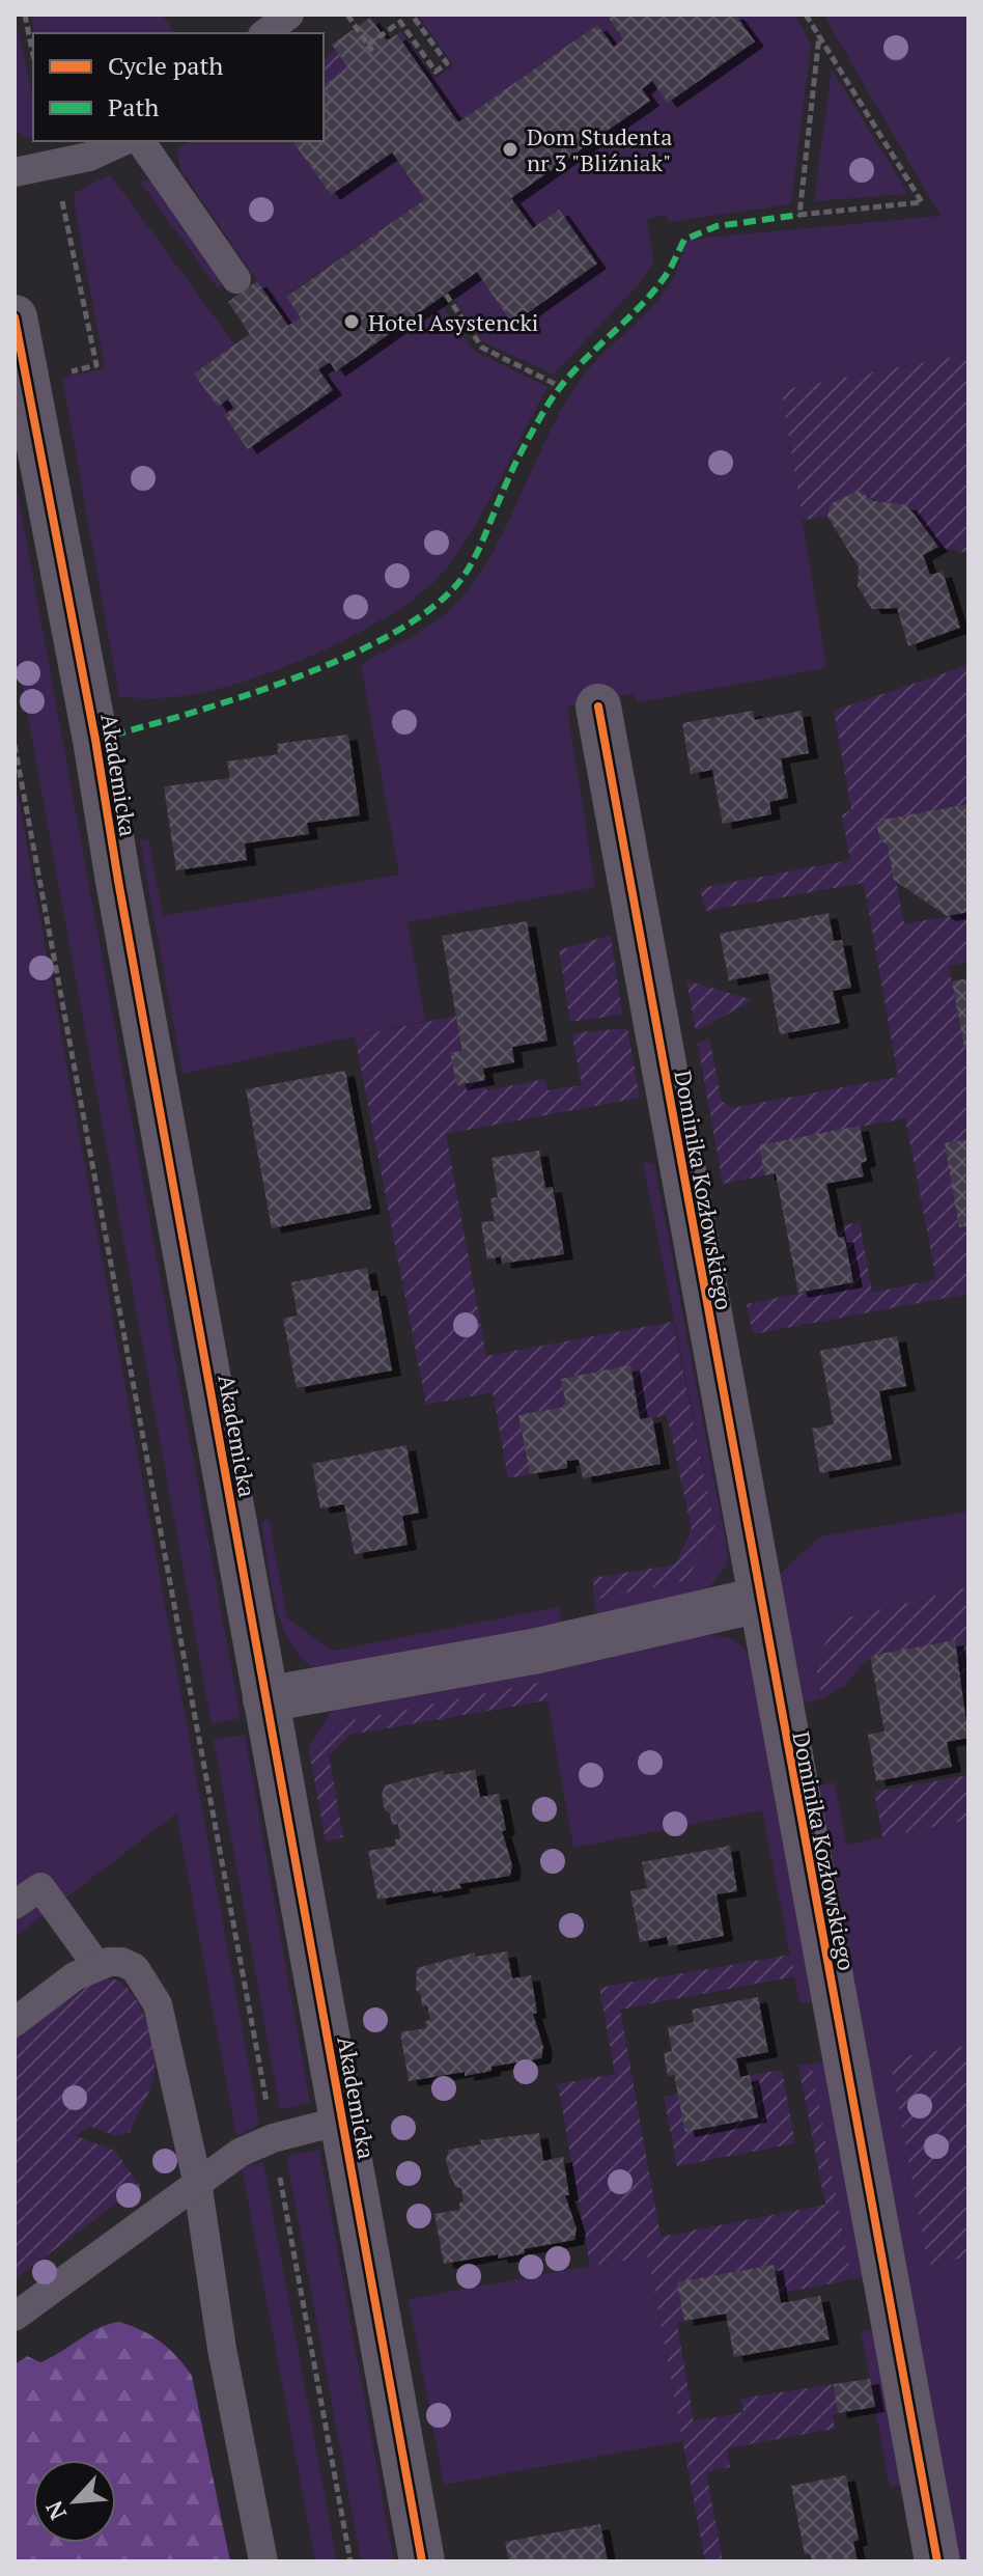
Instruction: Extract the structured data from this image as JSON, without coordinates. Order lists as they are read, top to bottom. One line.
{"streets":{"street":["Akademicka","Dominika Kozłowskiego"]},"places":["Dom Studenta nr 3 \"Bliźniak\"","Hotel Asystencki"],"legend":["Cycle path","Path"],"north":"bottom left"}
